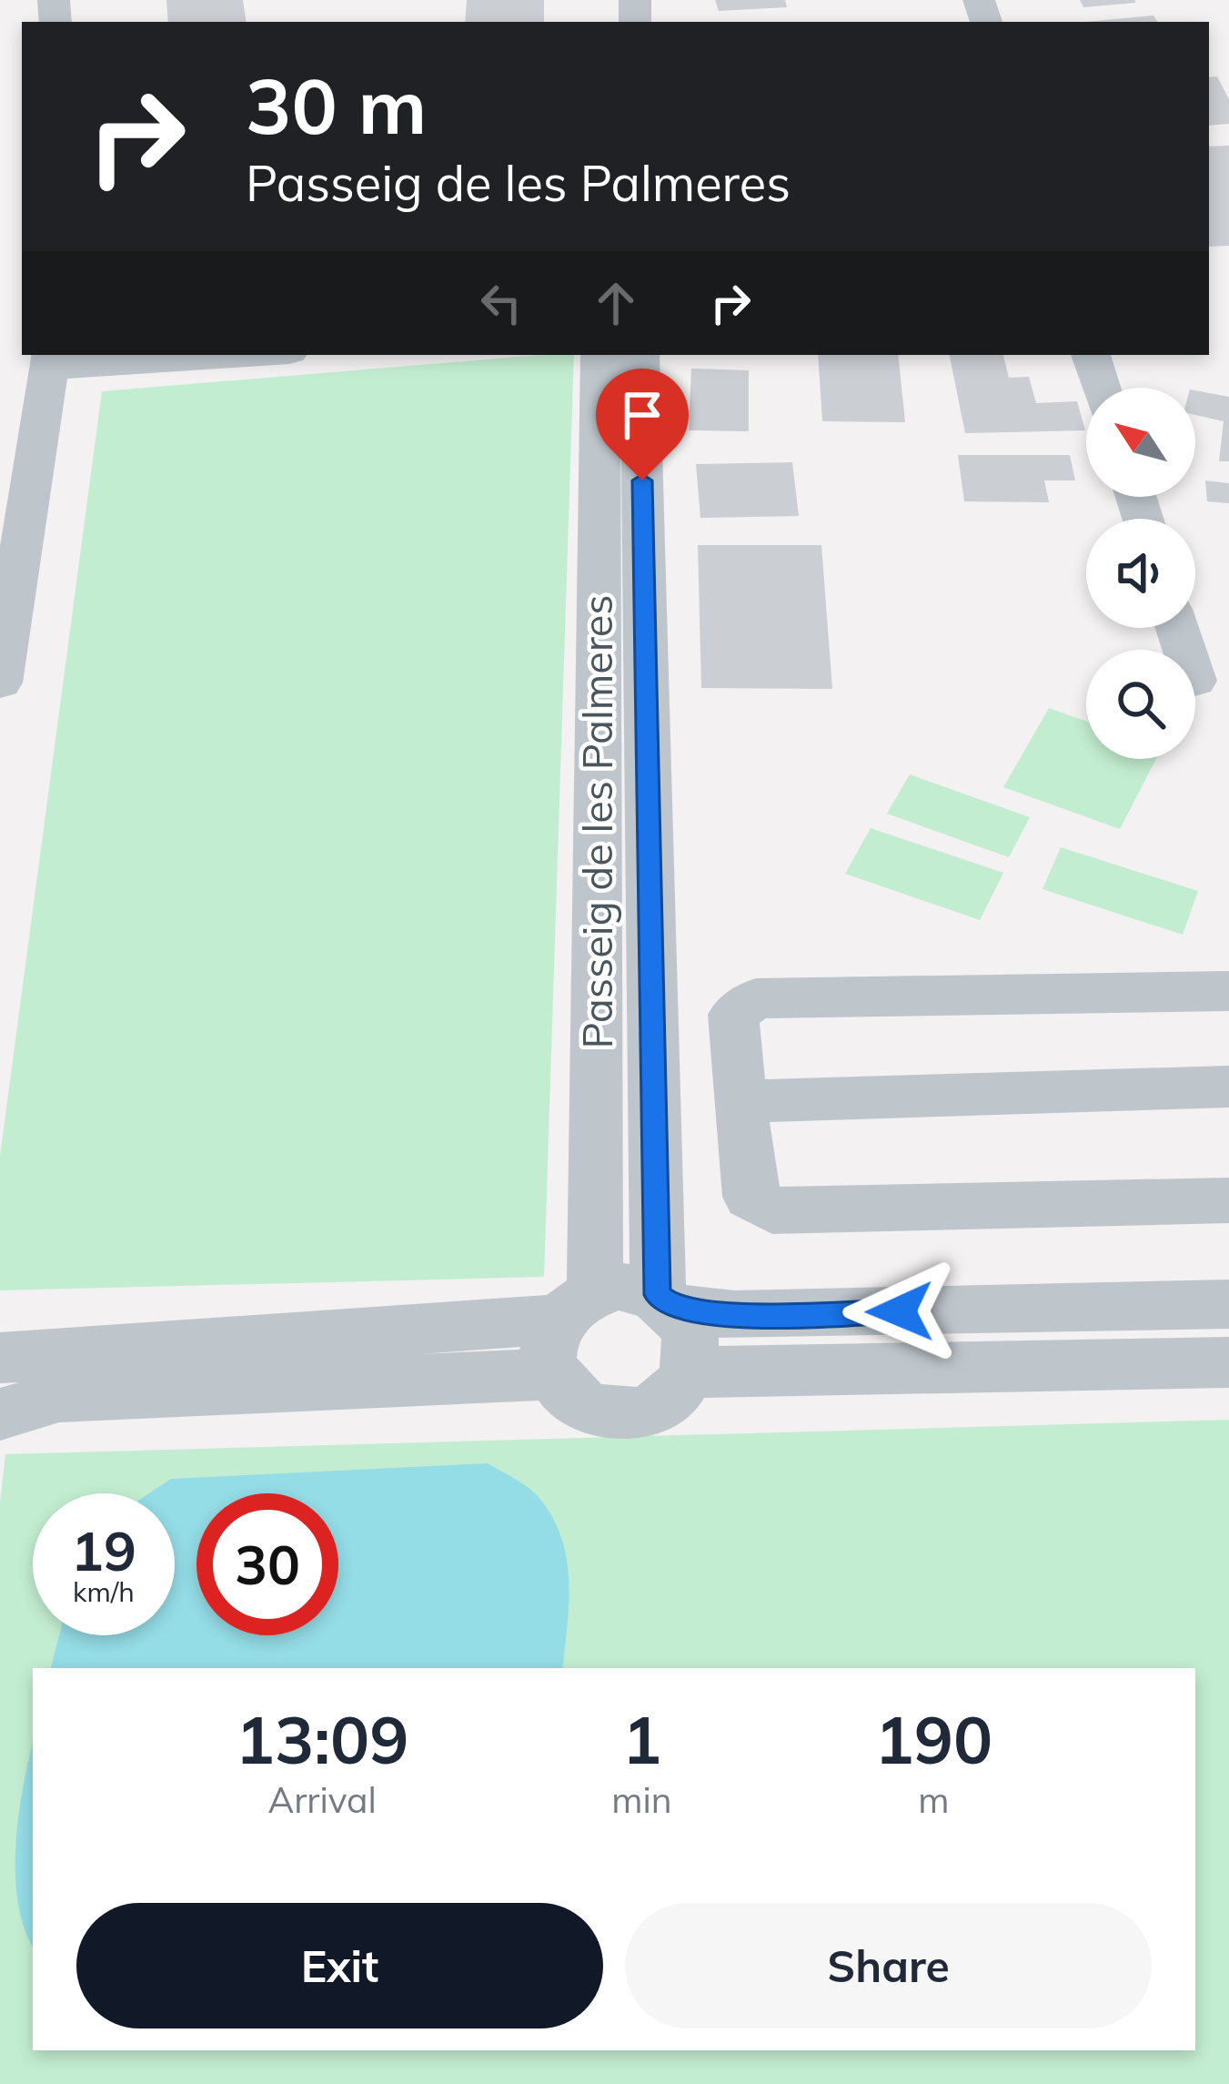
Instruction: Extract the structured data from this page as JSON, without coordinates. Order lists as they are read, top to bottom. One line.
{"streets":{"street":["Passeig de les Palmeres"]},"north":"top left","page":{"turn":["30 m","Passeig de les Palmeres"],"speed":"19 km/h","limit":"30","eta":["13:09","Arrival","1","min","190","m"],"buttons":["Exit","Share"]}}
